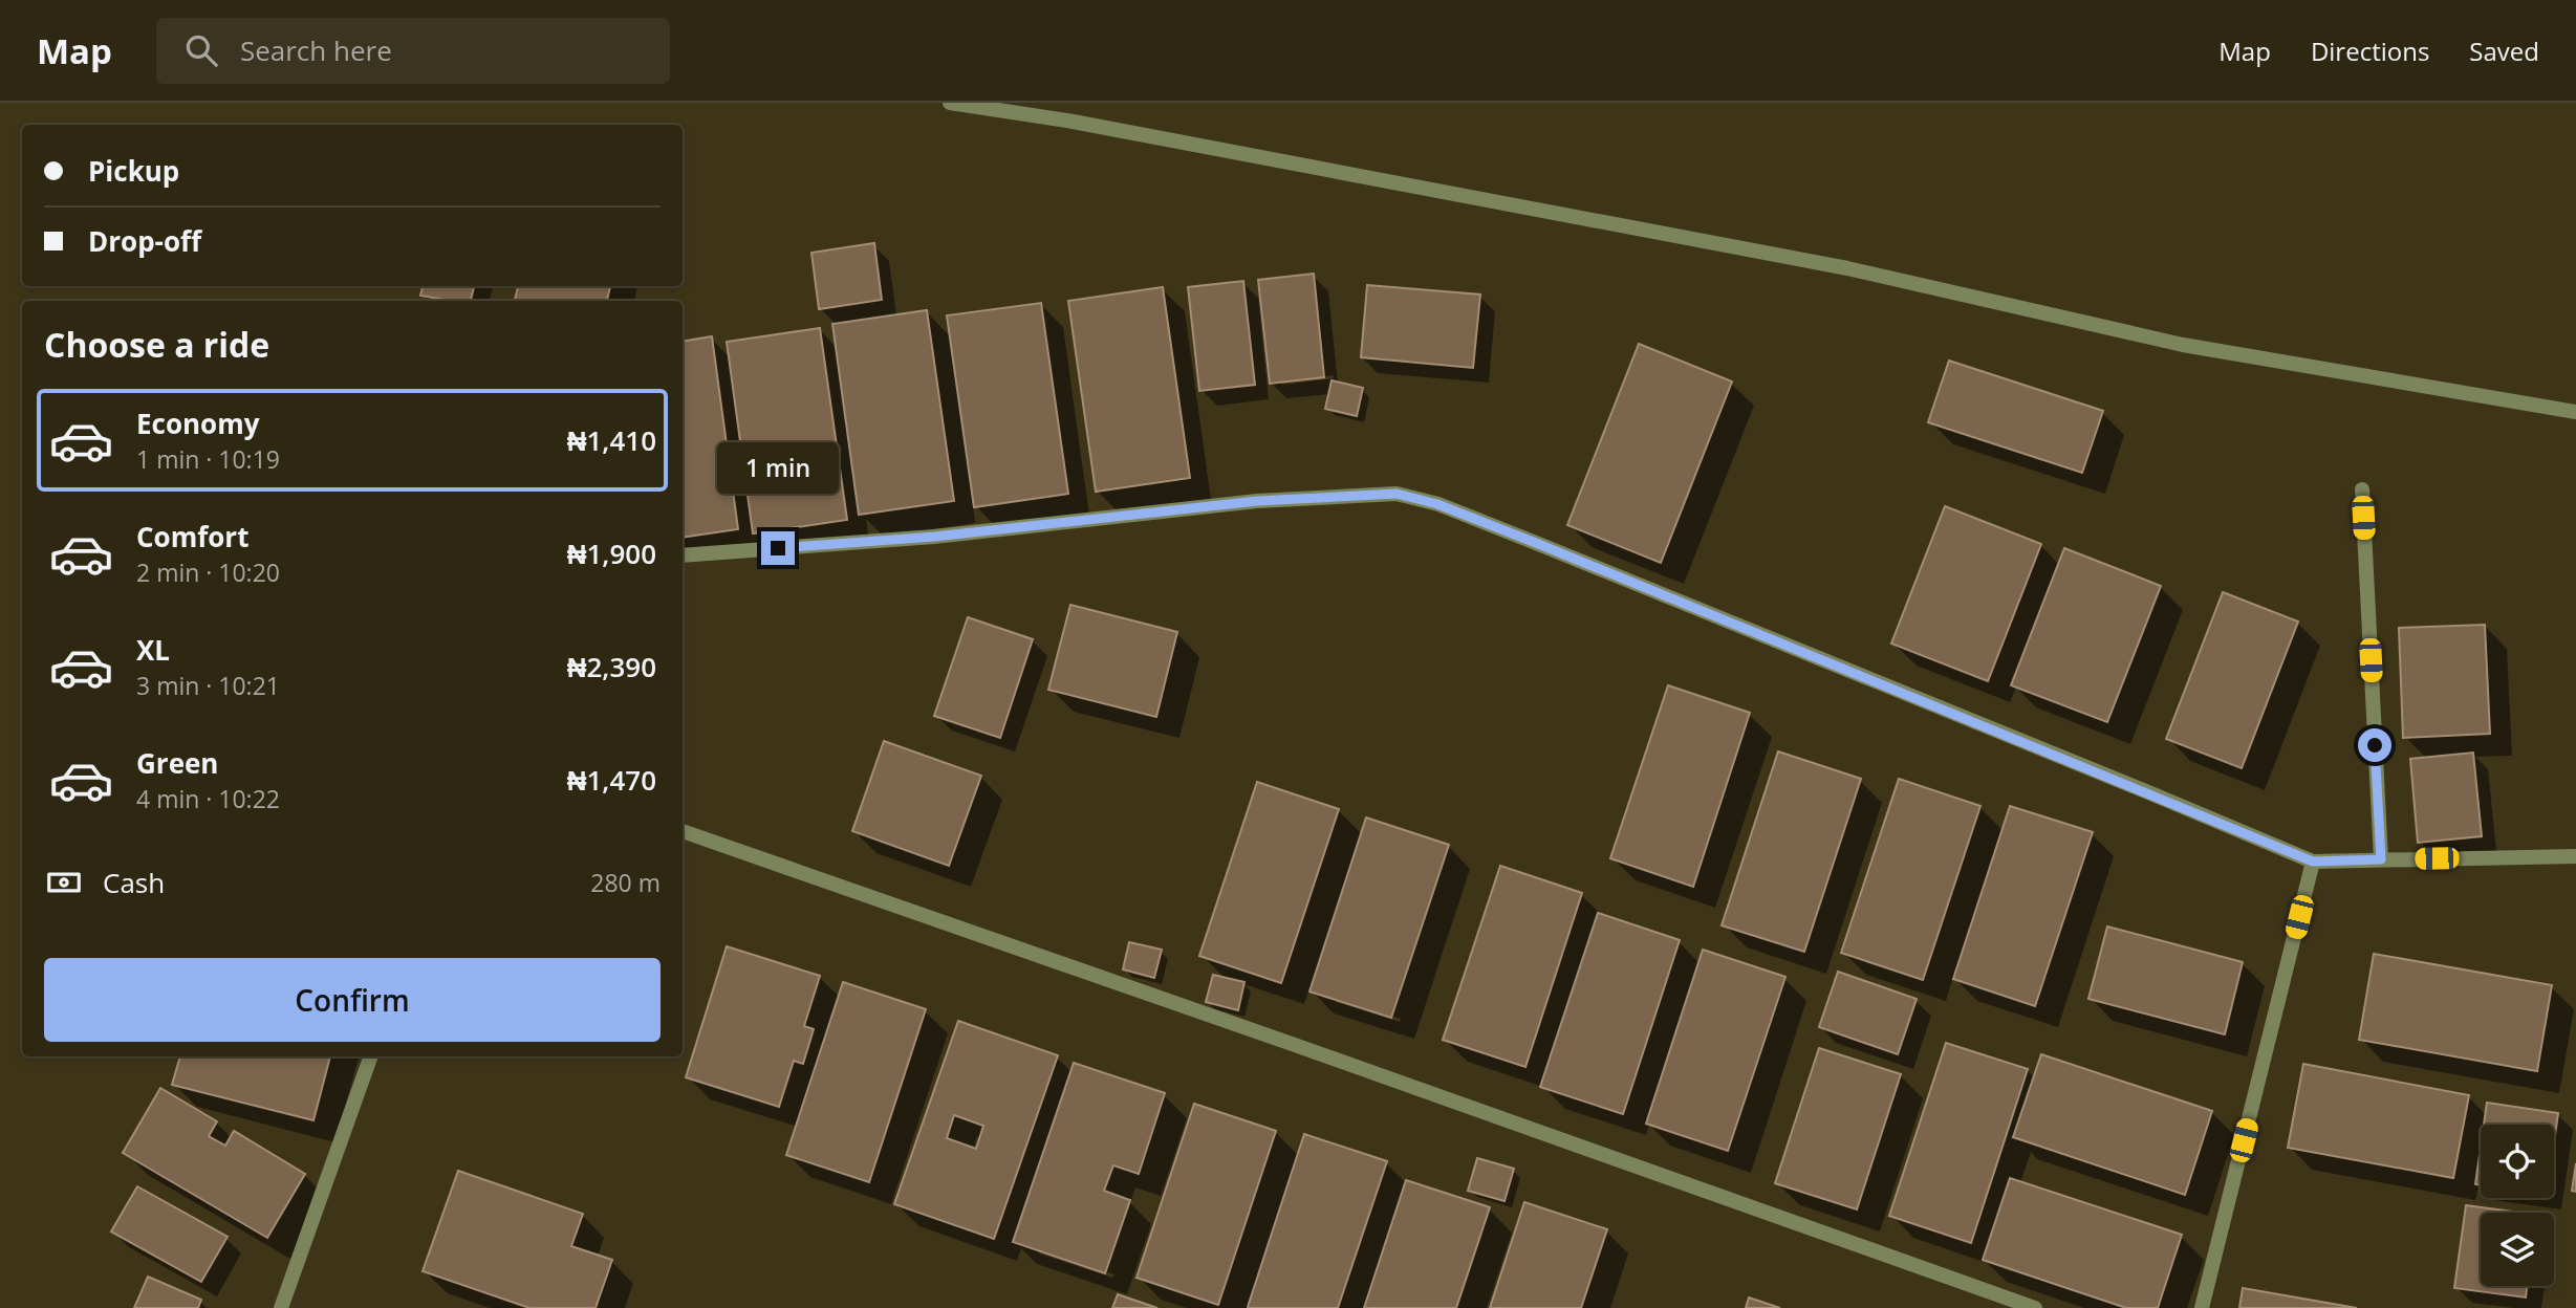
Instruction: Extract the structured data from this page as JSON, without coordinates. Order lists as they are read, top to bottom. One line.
{"page":{"header":"Map","search":"Search here","nav":["Map","Directions","Saved"],"banner":["Pickup","Drop-off"],"heading":"Choose a ride","list":[{"name":"Economy","note":"1 min · 10:19","value":"₦1,410"},{"name":"Comfort","note":"2 min · 10:20","value":"₦1,900"},{"name":"XL","note":"3 min · 10:21","value":"₦2,390"},{"name":"Green","note":"4 min · 10:22","value":"₦1,470"}],"bubble":"1 min","pay":["Cash","280 m"],"buttons":"Confirm"}}
